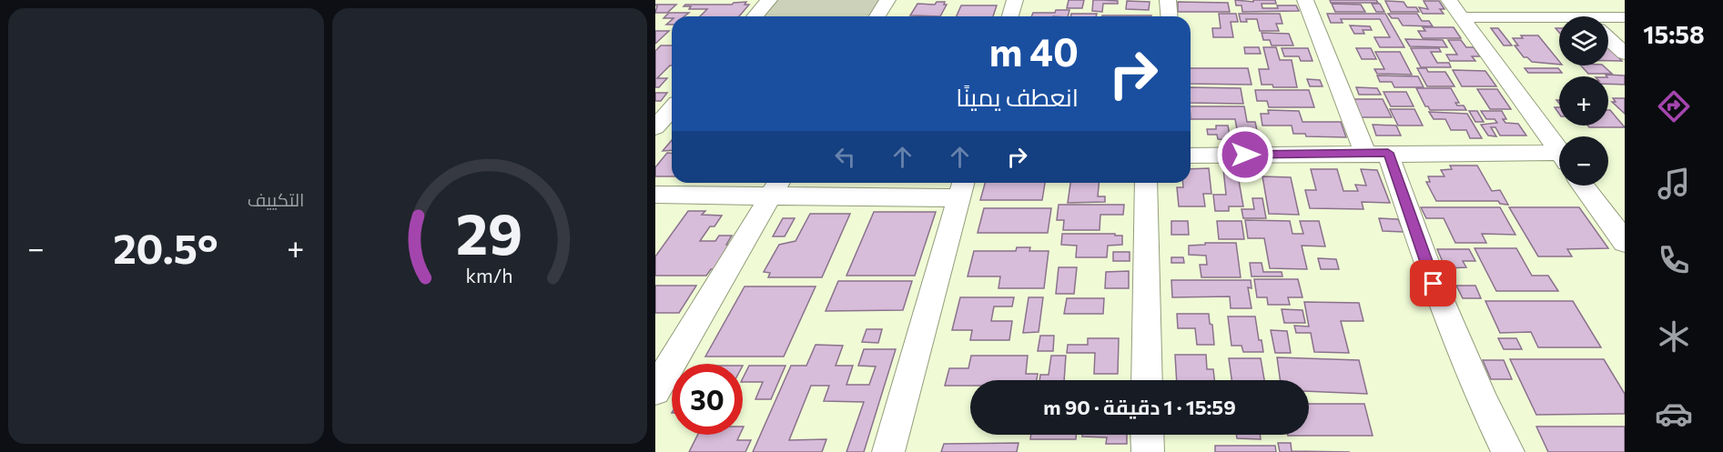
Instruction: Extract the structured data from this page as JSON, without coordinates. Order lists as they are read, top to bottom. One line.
{"page":{"tabs":"15:58","tile":"التكييف","map_buttons":["+","−"],"turn":["40 m","انعطف يمينًا"],"heat":["−","20.5°","+"],"limit":"30","trip":"15:59 · 1 دقيقة · 90 m","gauge":["29","km/h"]}}
